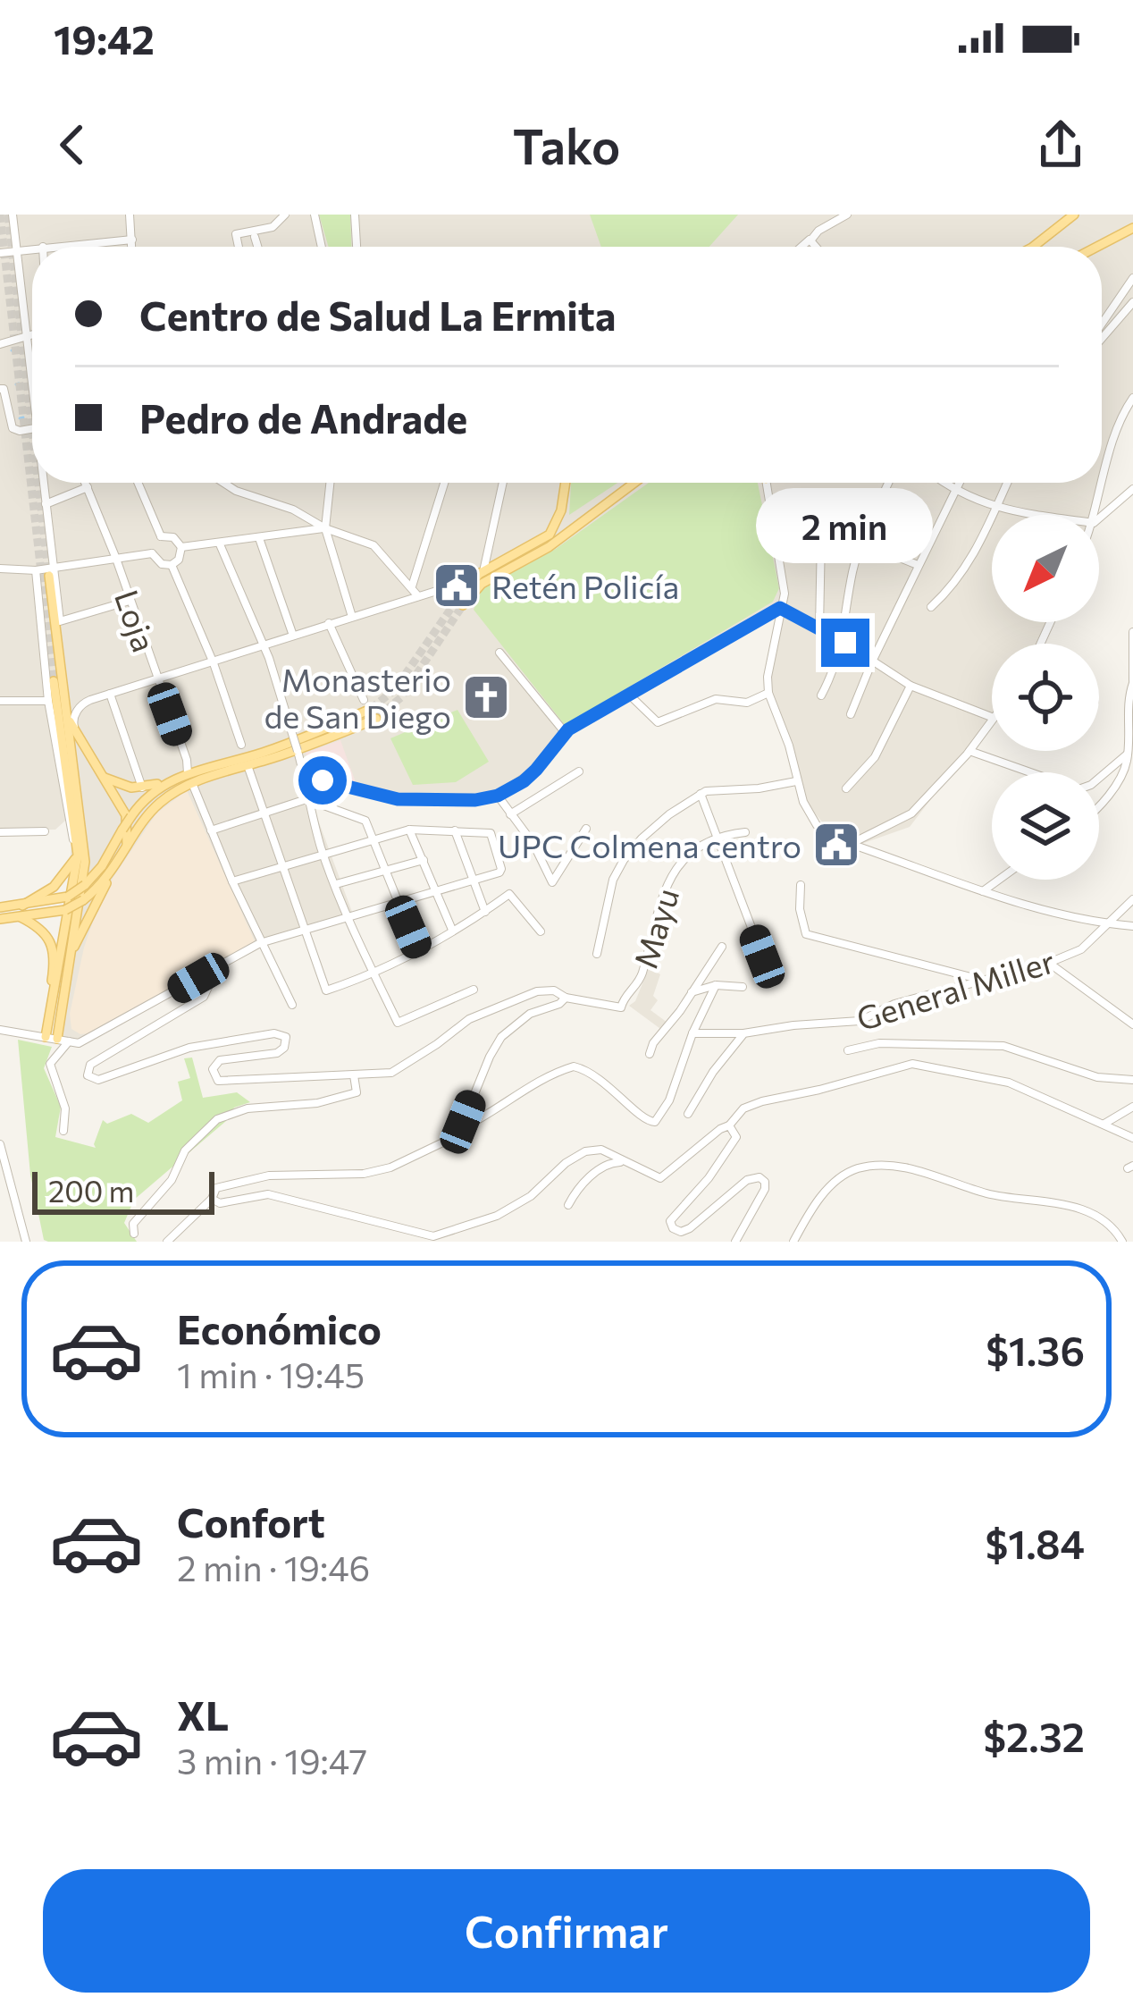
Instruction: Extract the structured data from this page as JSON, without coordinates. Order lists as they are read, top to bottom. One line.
{"streets":{"street":["Loja","Mayu","General Miller"]},"places":{"public building":["Retén Policía","UPC Colmena centro"],"church":["Monasterio de San Diego"]},"scale_bar":"200 m","north":"bottom left","page":{"status":"19:42","header":"Tako","banner":["Centro de Salud La Ermita","Pedro de Andrade"],"bubble":"2 min","scale":"200 m","list":[{"name":"Económico","note":"1 min · 19:45","value":"$1.36"},{"name":"Confort","note":"2 min · 19:46","value":"$1.84"},{"name":"XL","note":"3 min · 19:47","value":"$2.32"}],"buttons":"Confirmar"}}
